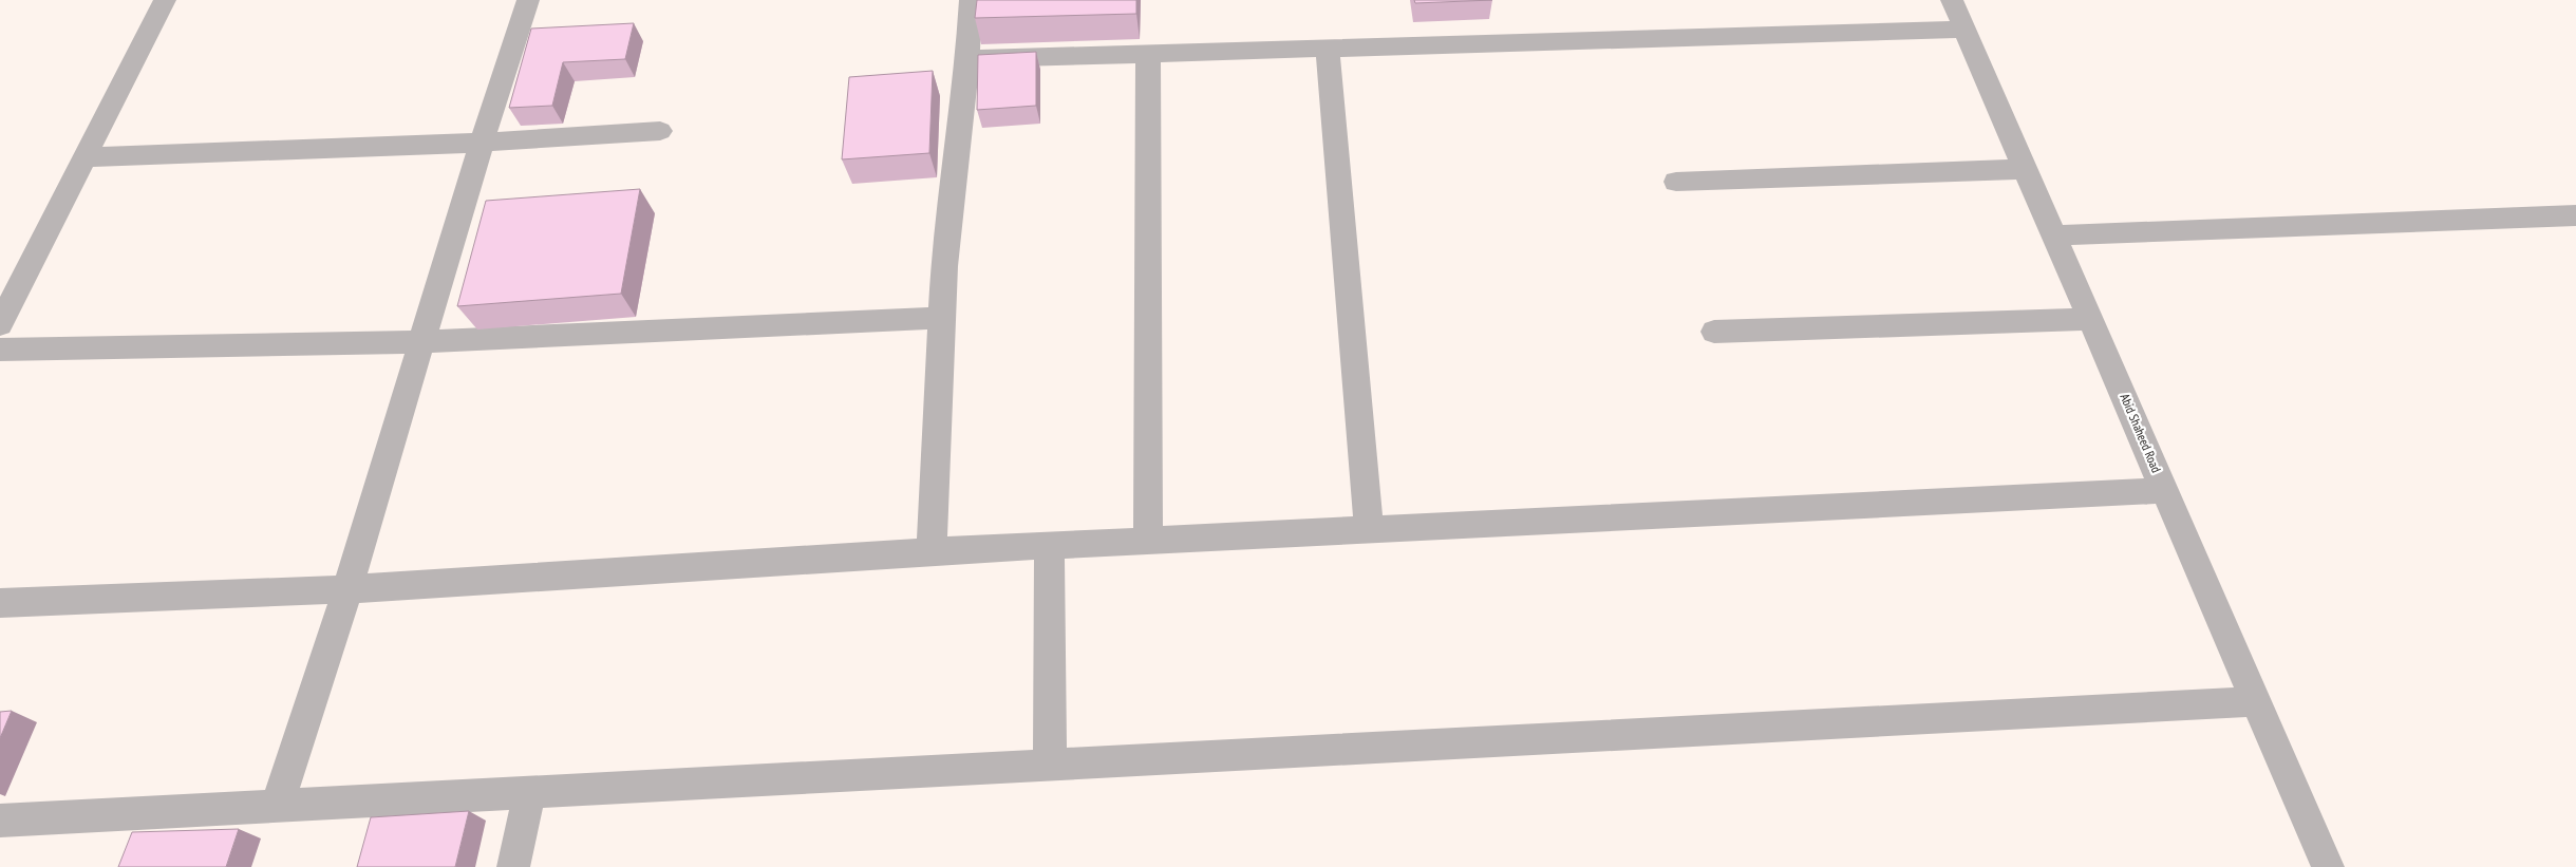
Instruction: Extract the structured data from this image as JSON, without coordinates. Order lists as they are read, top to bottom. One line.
{"streets":{"street":["Abid Shaheed Road"]}}
